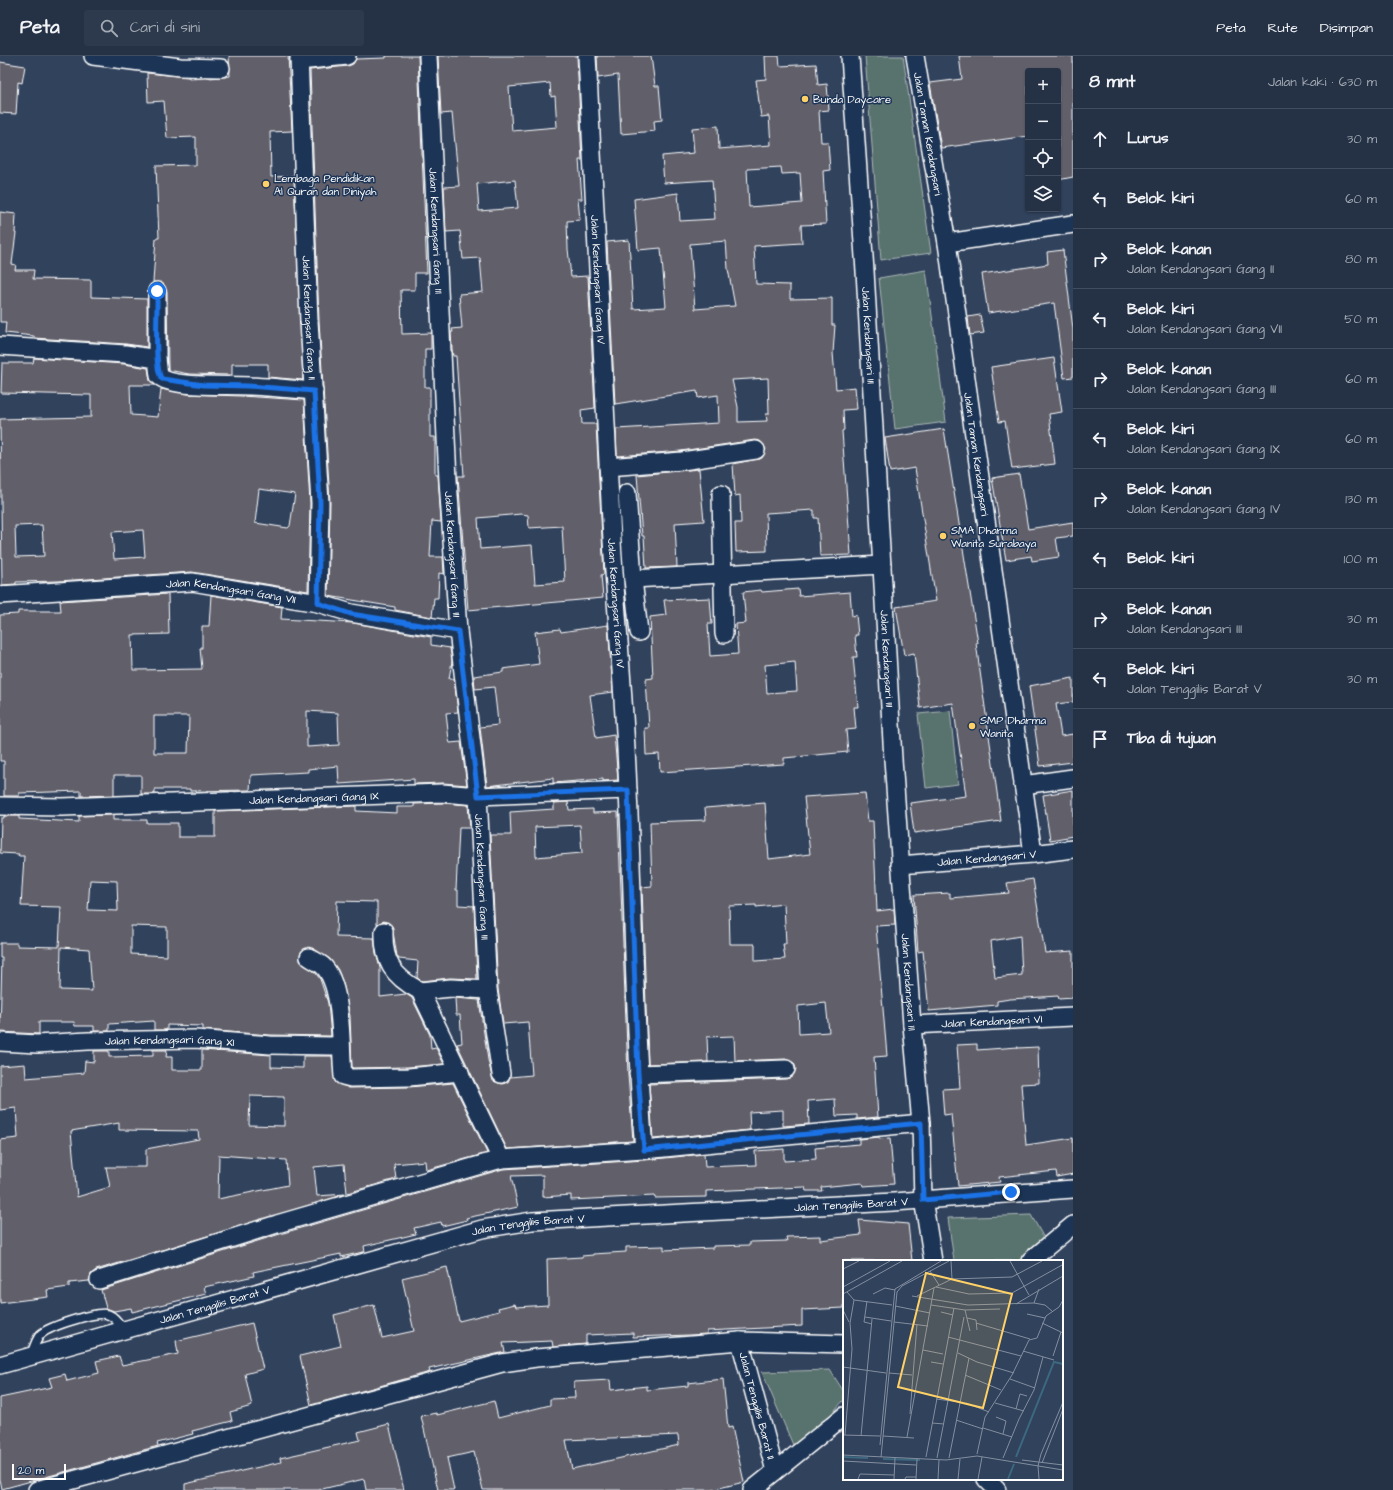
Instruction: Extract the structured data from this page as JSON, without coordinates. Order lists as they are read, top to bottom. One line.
{"streets":{"street":["Jalan Taman Kendangsari","Jalan Kendangsari Gang III","Jalan Kendangsari Gang IV","Jalan Kendangsari Gang II","Jalan Kendangsari III","Jalan Kendangsari Gang VII","Jalan Kendangsari Gang IX","Jalan Kendangsari V","Jalan Kendangsari VI","Jalan Kendangsari Gang XI","Jalan Tenggilis Barat V","Jalan Tenggilis Barat II"]},"crossings":[["Jalan Taman Kendangsari","Jalan Kendangsari V"],["Jalan Kendangsari Gang III","Jalan Kendangsari Gang VII"],["Jalan Kendangsari Gang III","Jalan Kendangsari Gang IX"],["Jalan Kendangsari Gang IV","Jalan Kendangsari Gang IX"],["Jalan Kendangsari Gang II","Jalan Kendangsari Gang VII"],["Jalan Kendangsari III","Jalan Kendangsari V"],["Jalan Kendangsari III","Jalan Kendangsari VI"],["Jalan Kendangsari III","Jalan Tenggilis Barat V"]],"places":["Bunda Daycare","Lembaga Pendidikan Al Quran dan Diniyah","SMA Dharma Wanita Surabaya","SMP Dharma Wanita"],"scale_bar":"20 m","page":{"header":"Peta","search":"Cari di sini","nav":["Peta","Rute","Disimpan"],"heading":["8 mnt","Jalan kaki · 630 m"],"map_buttons":["+","−"],"list":[["Lurus","30 m"],["Belok kiri","60 m"],["Belok kanan","Jalan Kendangsari Gang II","80 m"],["Belok kiri","Jalan Kendangsari Gang VII","50 m"],["Belok kanan","Jalan Kendangsari Gang III","60 m"],["Belok kiri","Jalan Kendangsari Gang IX","60 m"],["Belok kanan","Jalan Kendangsari Gang IV","130 m"],["Belok kiri","100 m"],["Belok kanan","Jalan Kendangsari III","30 m"],["Belok kiri","Jalan Tenggilis Barat V","30 m"],"Tiba di tujuan"],"scale":"20 m"}}
